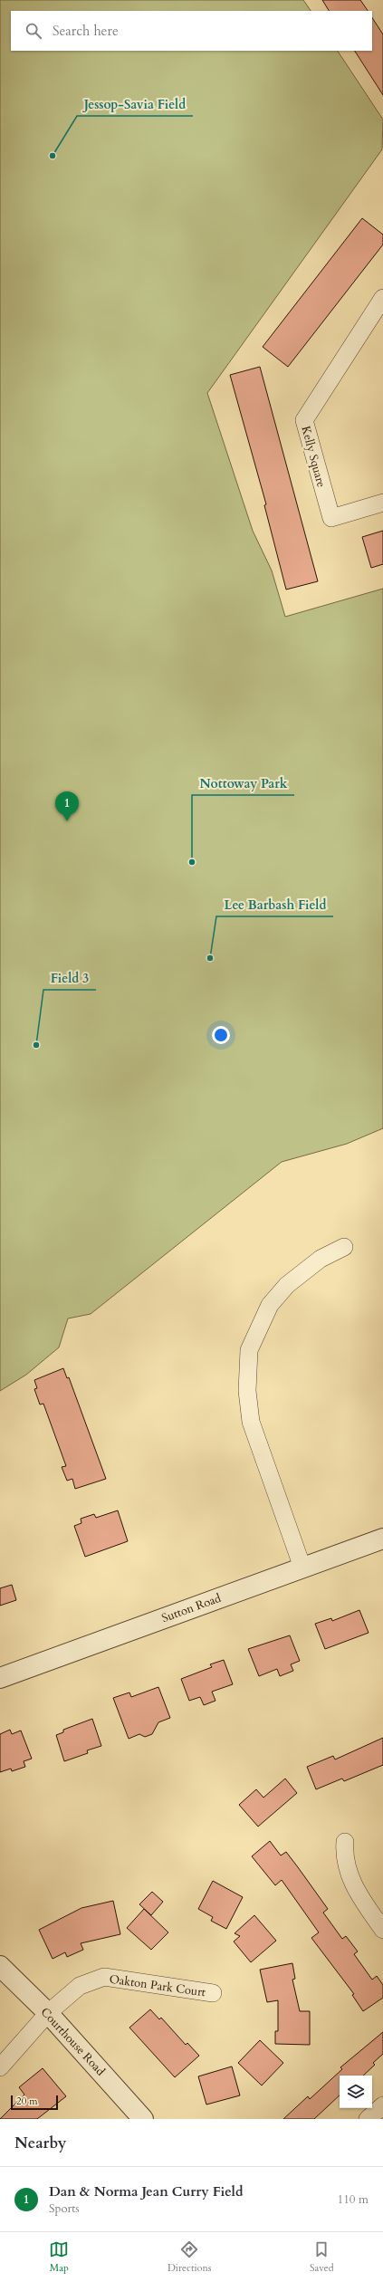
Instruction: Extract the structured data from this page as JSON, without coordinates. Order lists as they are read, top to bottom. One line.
{"streets":{"street":["Kelly Square","Sutton Road","Oakton Park Court","Courthouse Road"]},"crossings":[["Oakton Park Court","Courthouse Road"]],"places":["Jessop-Savia Field","Nottoway Park","Lee Barbash Field","Field 3"],"scale_bar":"20 m","page":{"search":"Search here","pins":"1","scale":"20 m","heading":"Nearby","list":[{"mark":"1","name":"Dan & Norma Jean Curry Field","note":"Sports","value":"110 m"}],"nav":["Map","Directions","Saved"]}}
